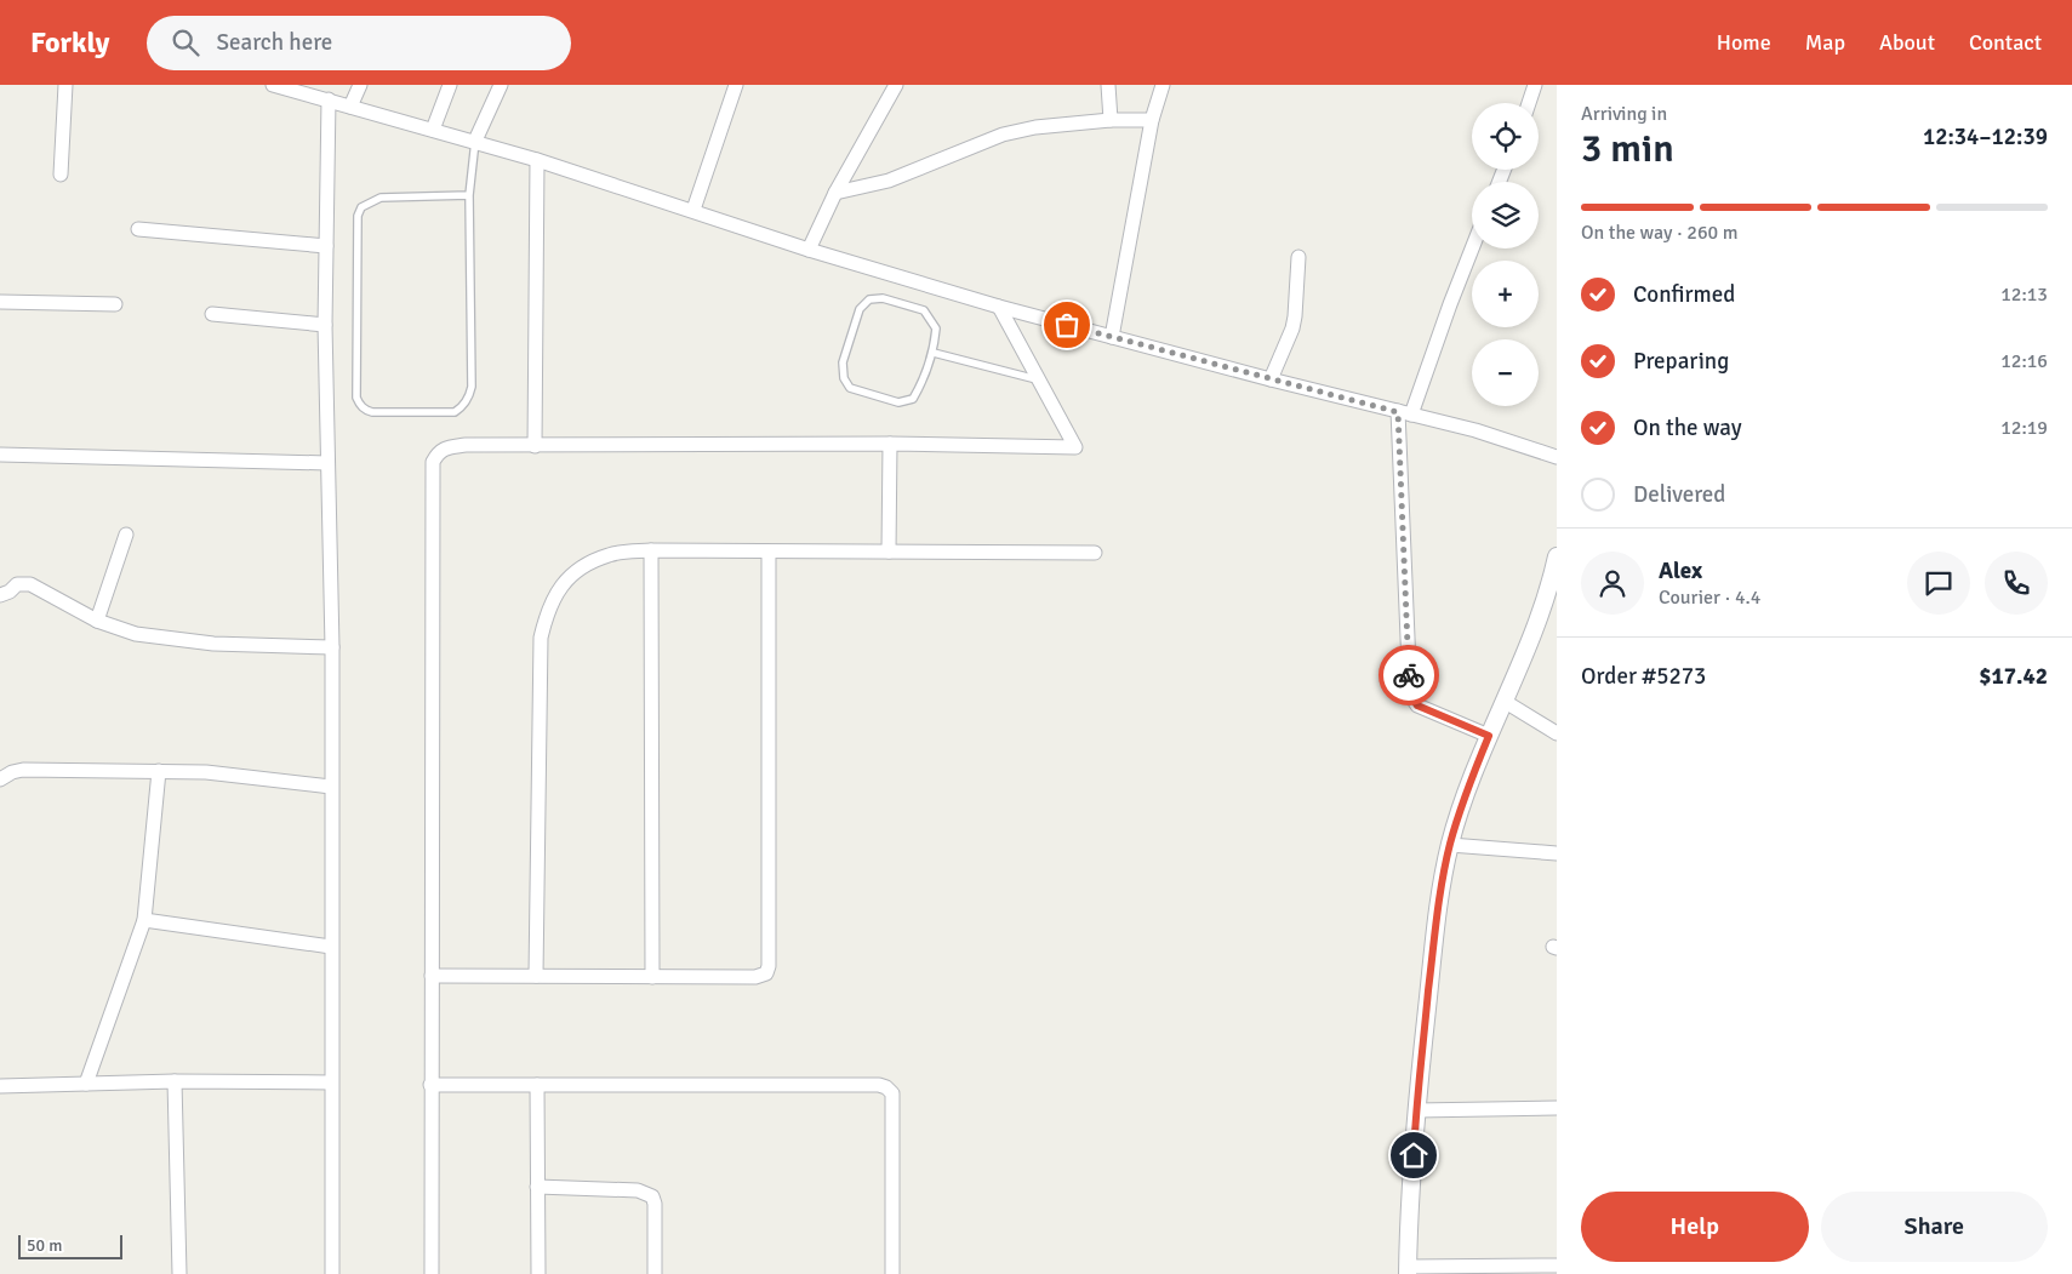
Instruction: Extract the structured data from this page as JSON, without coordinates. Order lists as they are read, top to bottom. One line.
{"scale_bar":"50 m","page":{"header":"Forkly","search":"Search here","nav":["Home","Map","About","Contact"],"heading":["3 min","Arriving in","12:34–12:39"],"panel":["Alex","Courier · 4.4","Order #5273","$17.42"],"map_buttons":["+","−"],"bar":"On the way · 260 m","list":[["Confirmed","12:13"],["Preparing","12:16"],["On the way","12:19"],"Delivered"],"buttons":["Help","Share"],"scale":"50 m"}}
